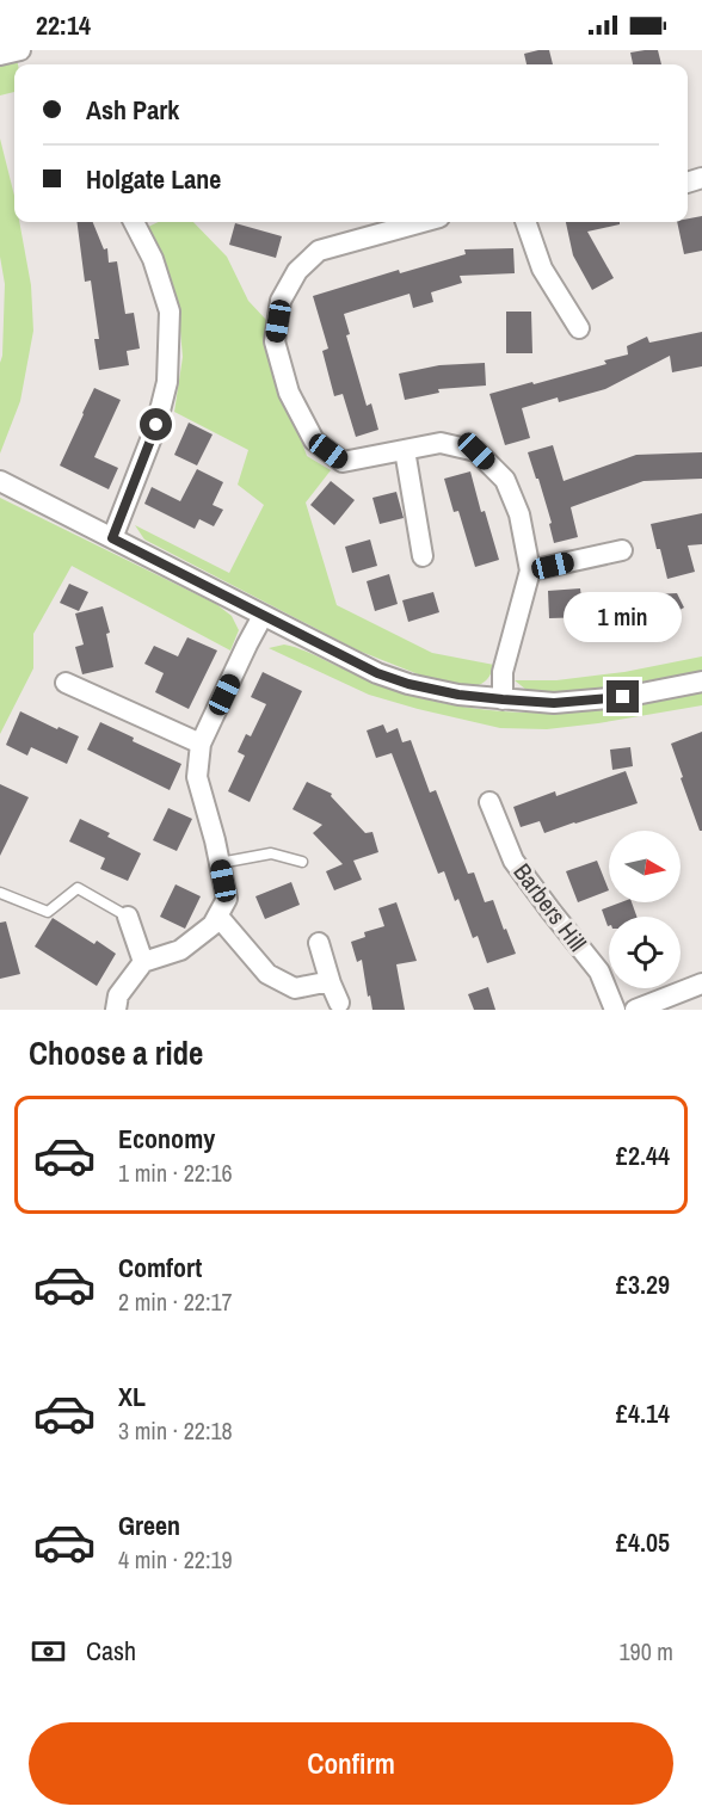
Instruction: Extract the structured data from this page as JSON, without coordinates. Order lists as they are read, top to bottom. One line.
{"streets":{"street":["Barbers Hill"]},"north":"right","page":{"status":"22:14","banner":["Ash Park","Holgate Lane"],"bubble":"1 min","heading":"Choose a ride","list":[{"name":"Economy","note":"1 min · 22:16","value":"£2.44"},{"name":"Comfort","note":"2 min · 22:17","value":"£3.29"},{"name":"XL","note":"3 min · 22:18","value":"£4.14"},{"name":"Green","note":"4 min · 22:19","value":"£4.05"}],"pay":["Cash","190 m"],"buttons":"Confirm"}}
